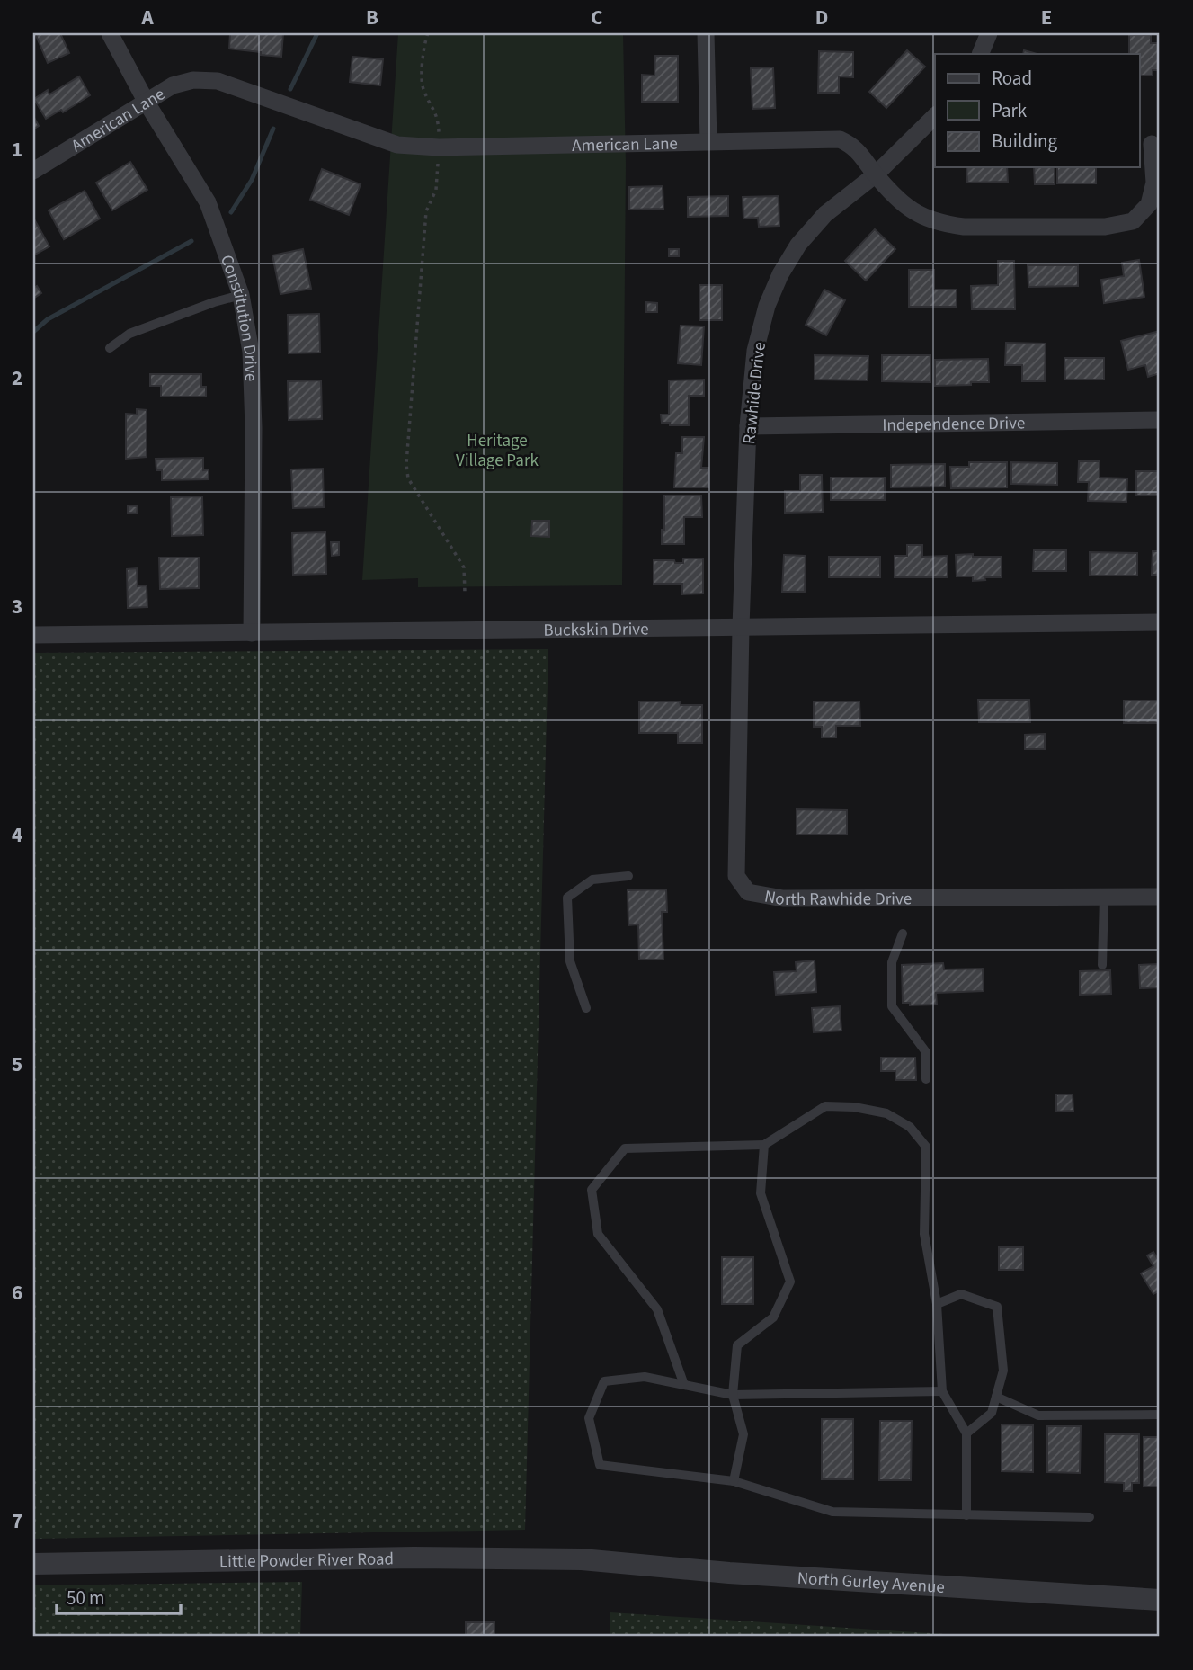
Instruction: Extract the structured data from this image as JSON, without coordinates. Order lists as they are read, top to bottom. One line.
{"streets":{"street":["American Lane","Constitution Drive","Rawhide Drive","Independence Drive","Buckskin Drive","North Rawhide Drive","Little Powder River Road","North Gurley Avenue"]},"crossings":[["American Lane","Constitution Drive"],["American Lane","Rawhide Drive"],["Constitution Drive","Buckskin Drive"],["Rawhide Drive","Independence Drive"],["Rawhide Drive","Buckskin Drive"],["Rawhide Drive","North Rawhide Drive"],["Buckskin Drive","North Rawhide Drive"],["Little Powder River Road","North Gurley Avenue"]],"parks":["Heritage Village Park"],"legend":["Road","Park","Building"],"scale_bar":"50 m","grid":{"columns":["A","B","C","D","E"],"rows":["1","2","3","4","5","6","7"]}}
